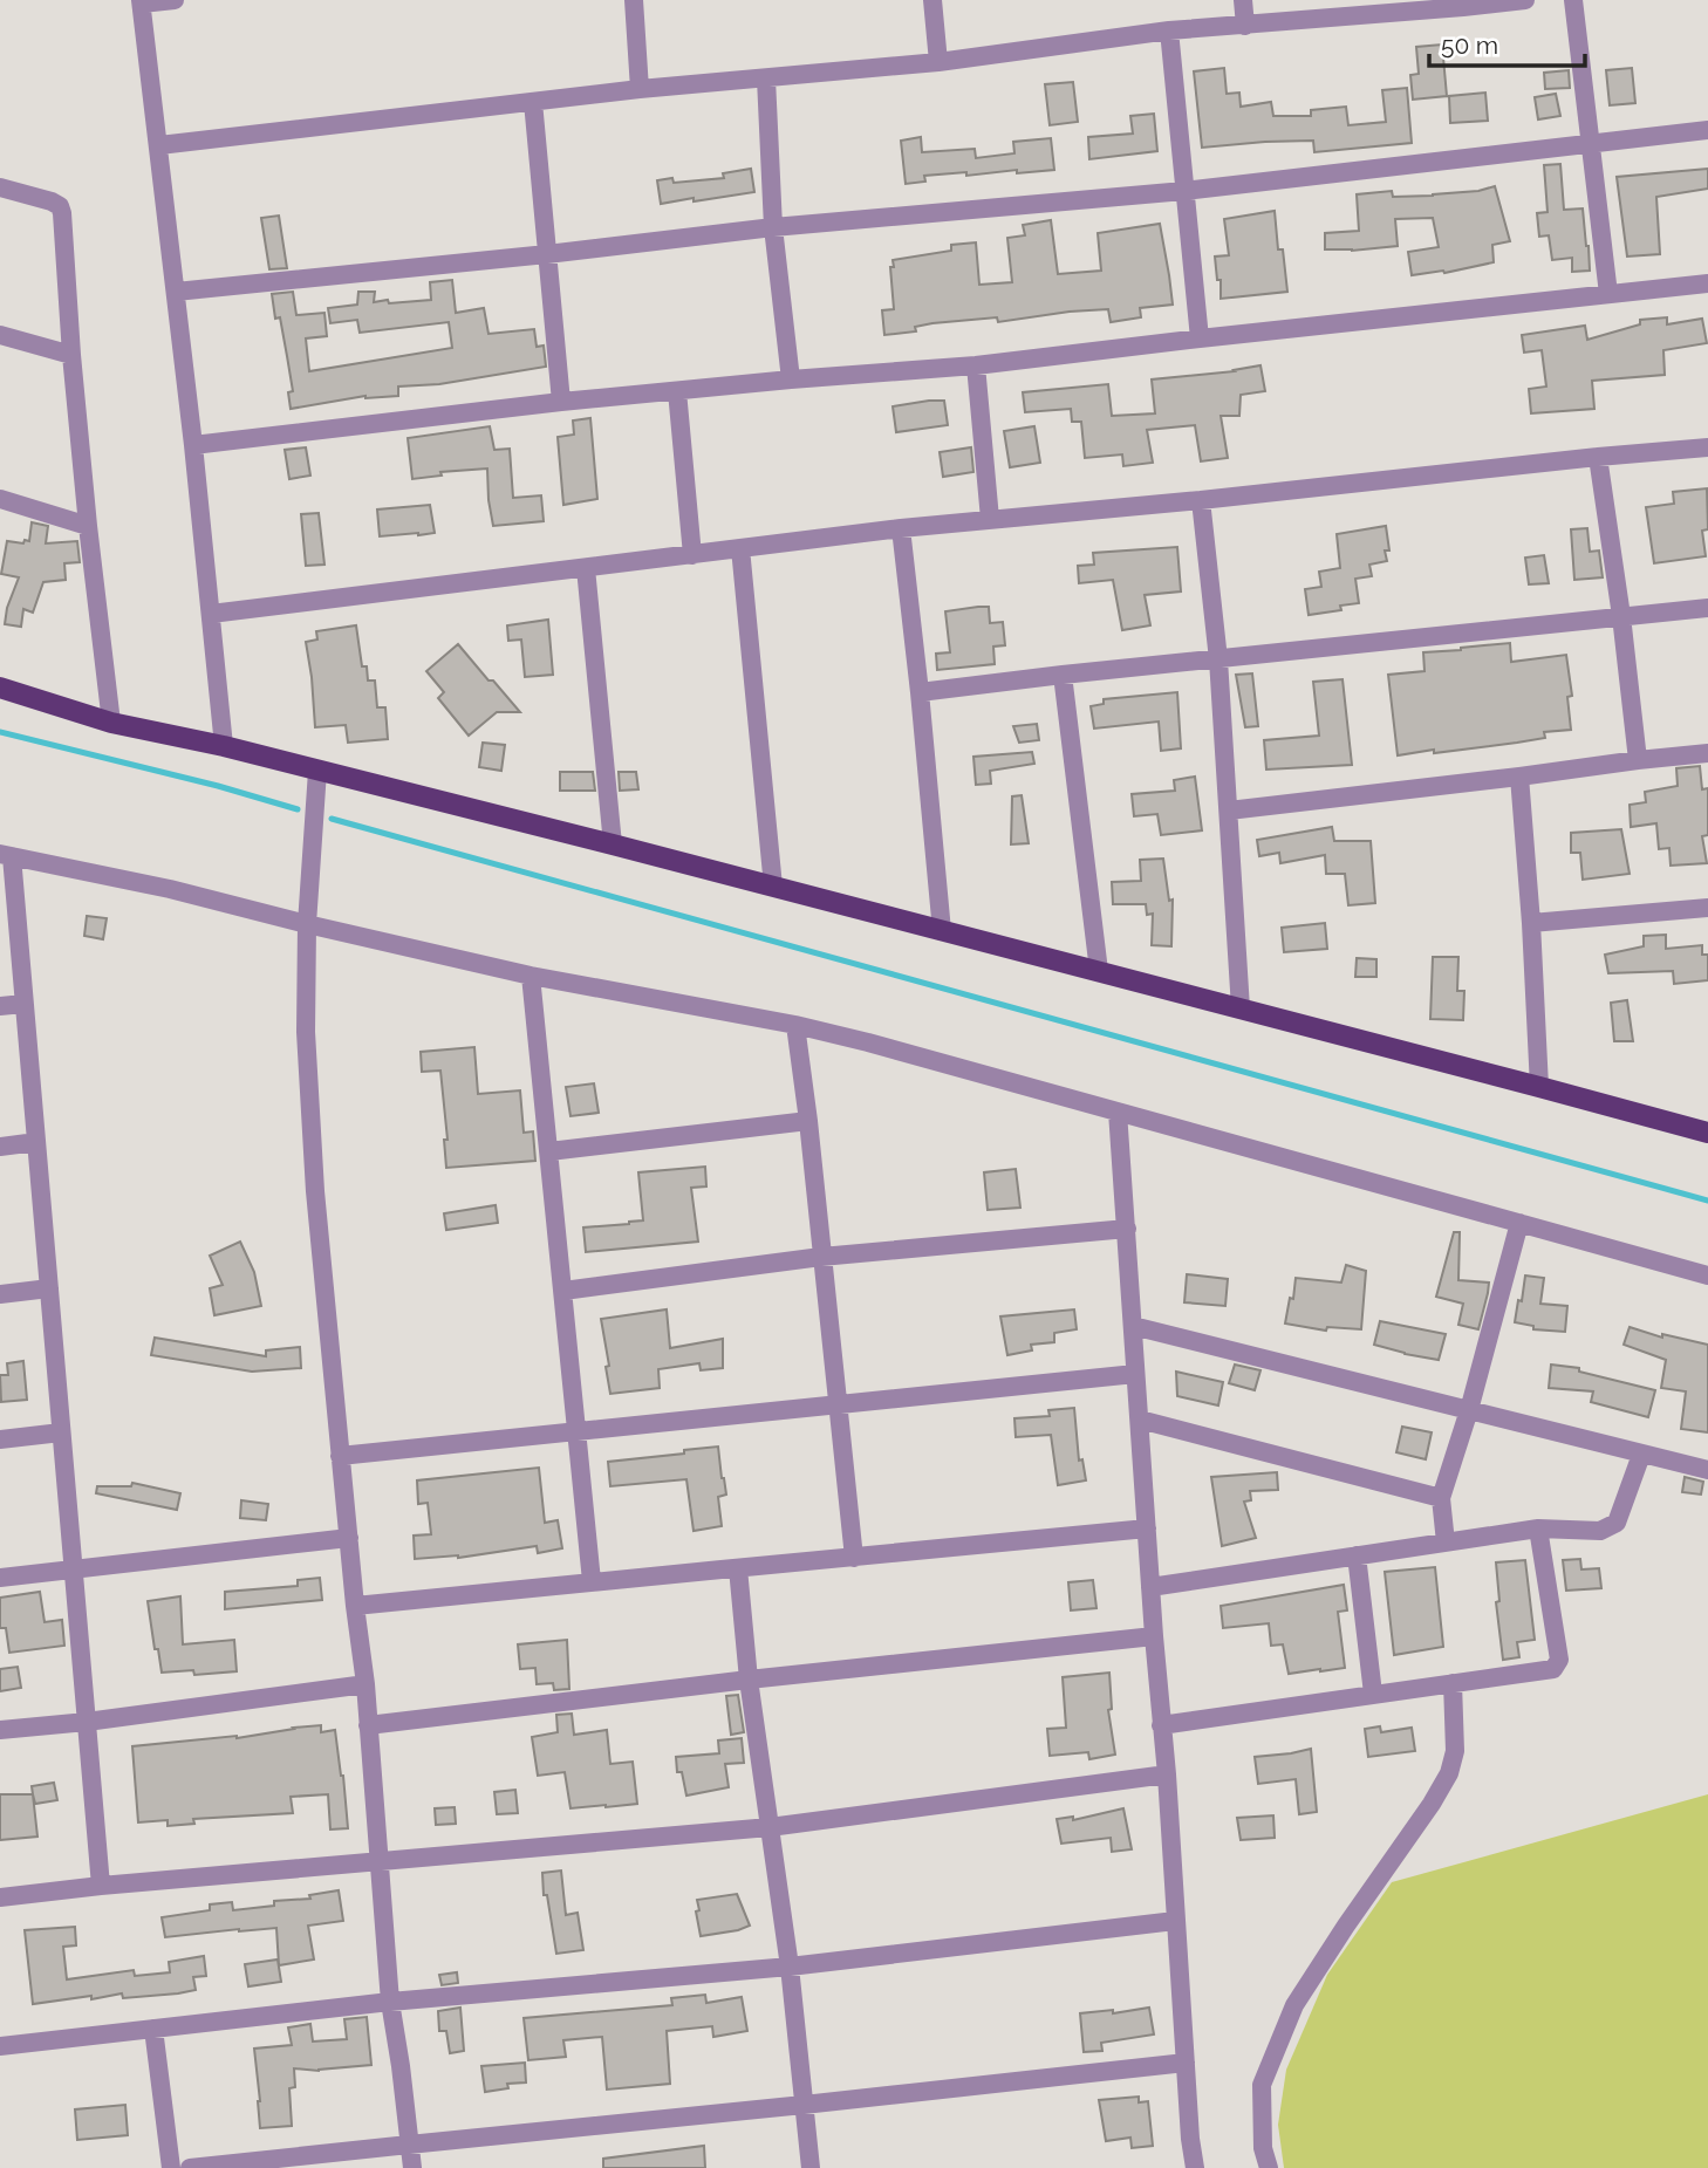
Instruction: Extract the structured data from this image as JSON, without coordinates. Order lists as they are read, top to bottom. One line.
{"scale_bar":"50 m"}
